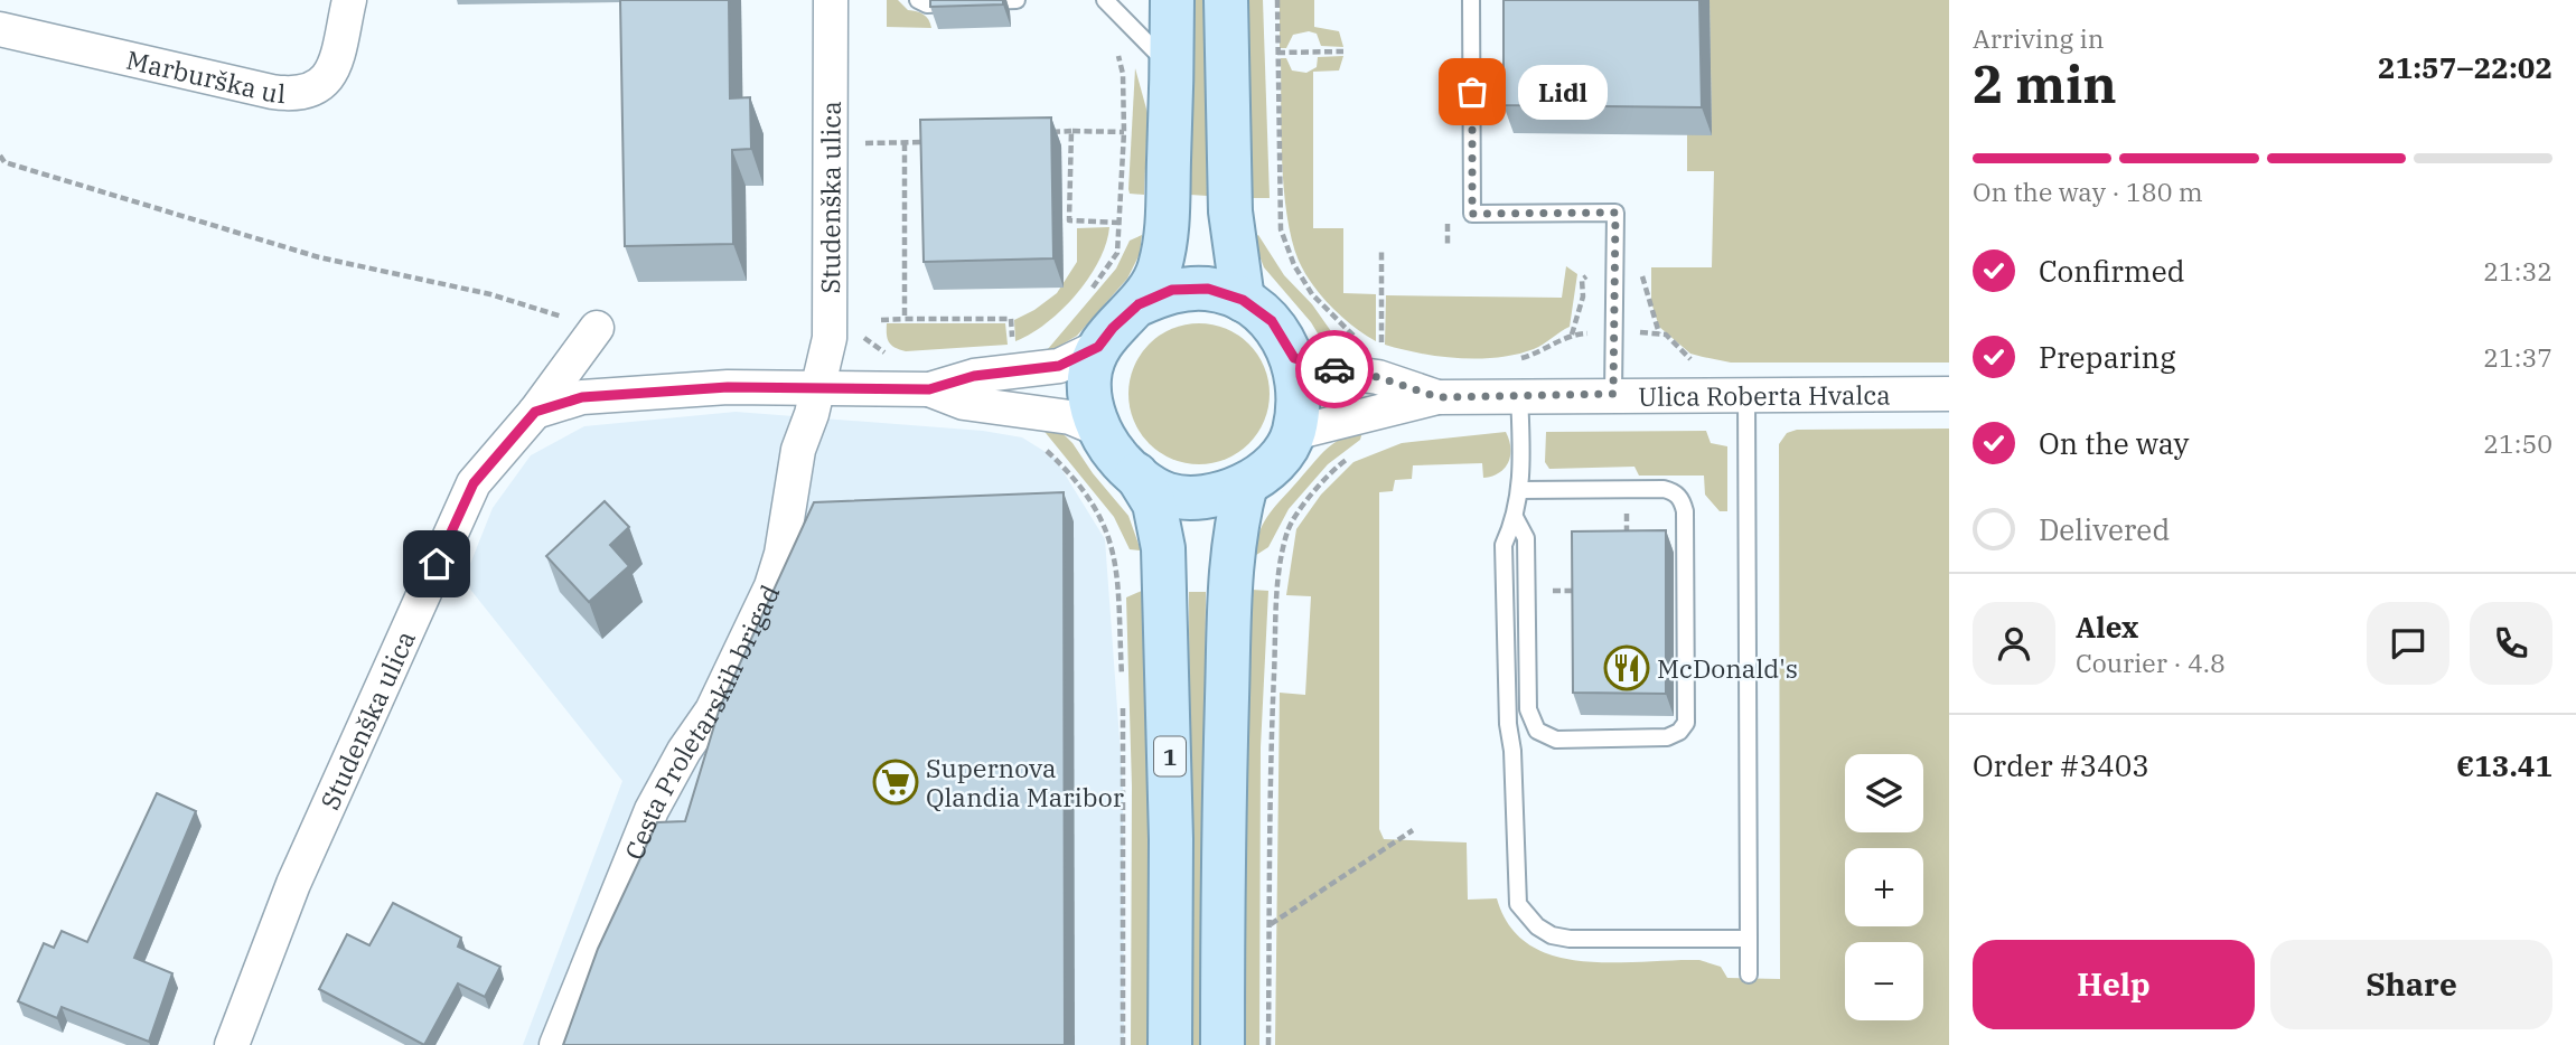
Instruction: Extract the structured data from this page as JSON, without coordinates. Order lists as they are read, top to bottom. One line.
{"streets":{"main road":["1"],"street":["Marburška ul","Studenška ulica","Ulica Roberta Hvalca","Cesta Proletarskih brigad"]},"crossings":[["Studenška ulica","Cesta Proletarskih brigad"]],"places":{"other":["Lidl"],"restaurant":["McDonald's"],"supermarket":["Supernova Qlandia Maribor"]},"page":{"heading":["2 min","Arriving in","21:57–22:02"],"panel":["Alex","Courier · 4.8","Order #3403","€13.41"],"bubble":"Lidl","bar":"On the way · 180 m","list":[["Confirmed","21:32"],["Preparing","21:37"],["On the way","21:50"],"Delivered"],"map_buttons":["+","−"],"buttons":["Help","Share"]}}
